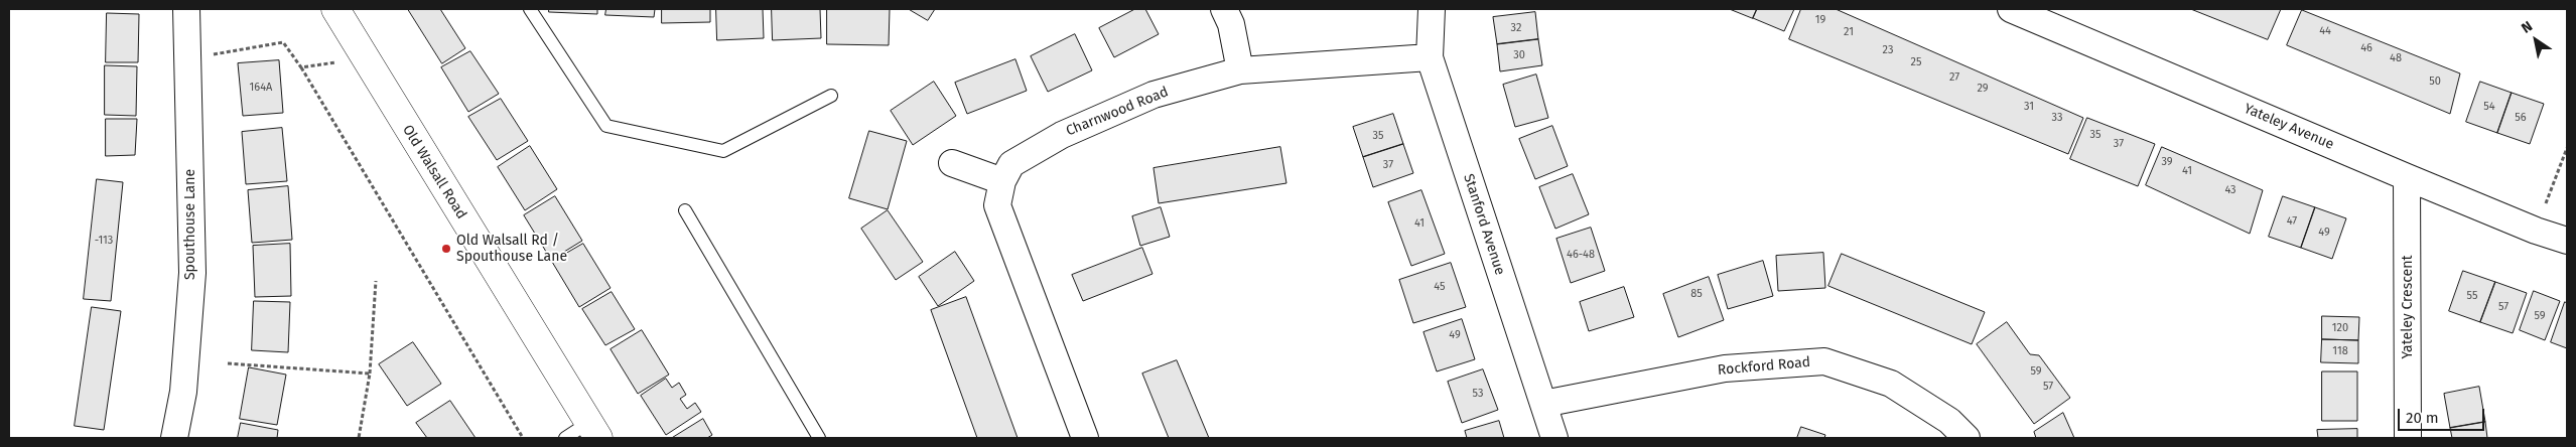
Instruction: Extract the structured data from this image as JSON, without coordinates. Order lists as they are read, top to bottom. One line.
{"streets":{"main road":["Old Walsall Road"],"street":["Charnwood Road","Yateley Avenue","Spouthouse Lane","Stanford Avenue","Yateley Crescent","Rockford Road"]},"crossings":[["Charnwood Road","Stanford Avenue"],["Yateley Avenue","Yateley Crescent"],["Stanford Avenue","Rockford Road"]],"places":["Old Walsall Rd / Spouthouse Lane"],"house_numbers":["19","32","44","21","46","23","30","48","25","27","50","164A","29","31","54","33","56","35","35","37","39","37","41","43","47","41","49","-113","46-48","45","85","55","57","59","120","49","118","59","57","53"],"scale_bar":"20 m","north":"top left"}
